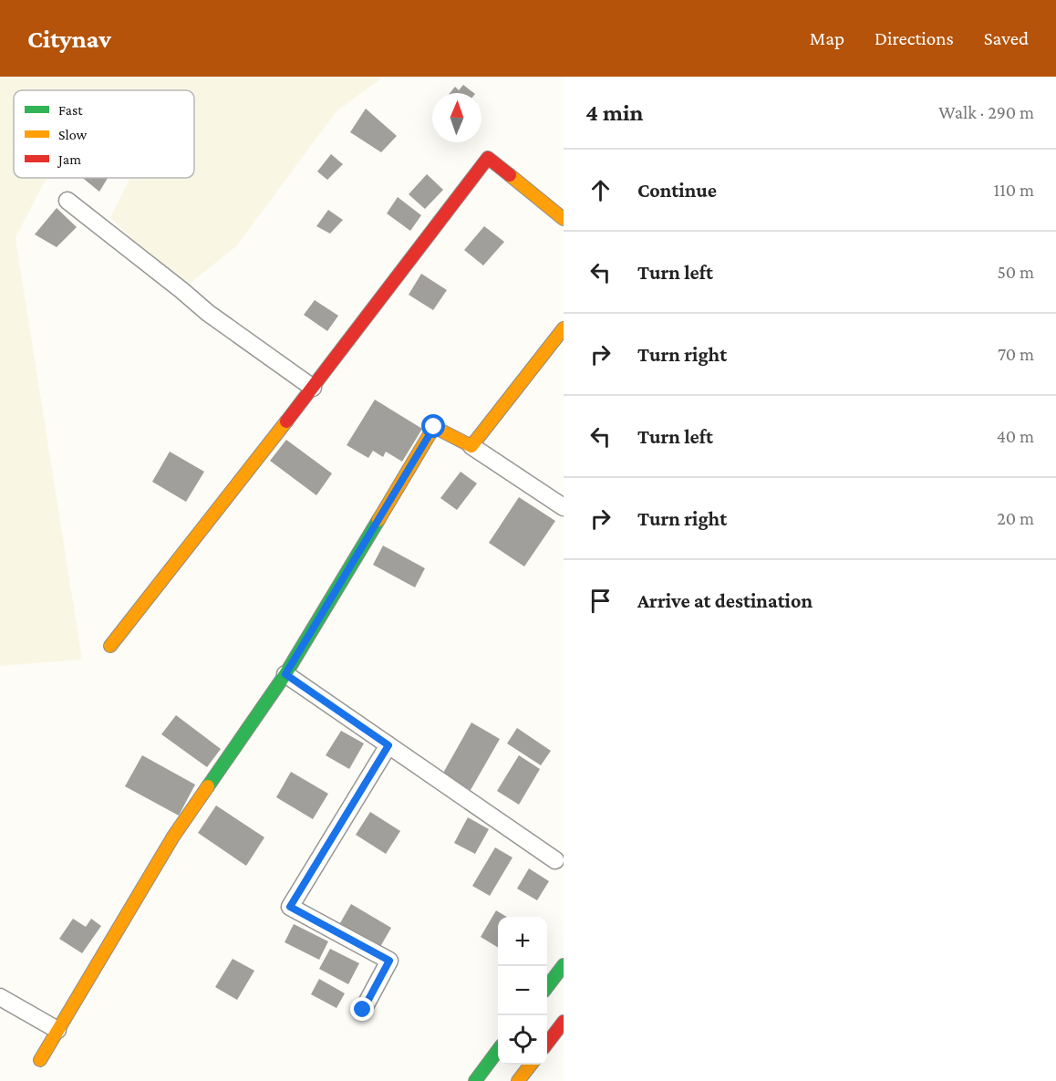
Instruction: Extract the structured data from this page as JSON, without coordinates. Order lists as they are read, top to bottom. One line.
{"legend":["Fast","Slow","Jam"],"north":"top","page":{"header":"Citynav","nav":["Map","Directions","Saved"],"heading":["4 min","Walk · 290 m"],"list":[["Continue","110 m"],["Turn left","50 m"],["Turn right","70 m"],["Turn left","40 m"],["Turn right","20 m"],"Arrive at destination"],"map_buttons":["+","−"]}}
